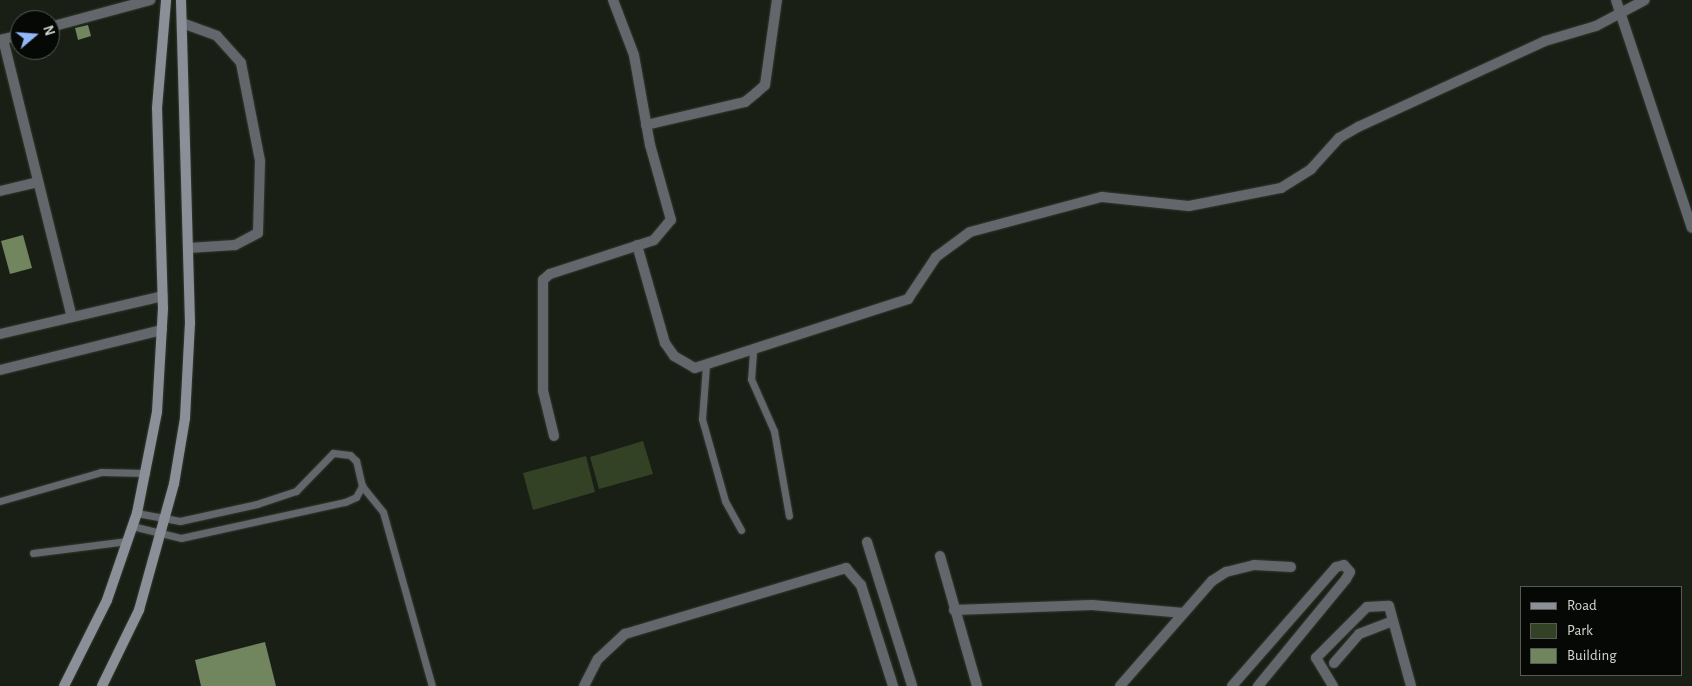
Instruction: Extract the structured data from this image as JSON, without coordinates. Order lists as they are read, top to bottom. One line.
{"legend":["Road","Park","Building"],"north":"right"}
